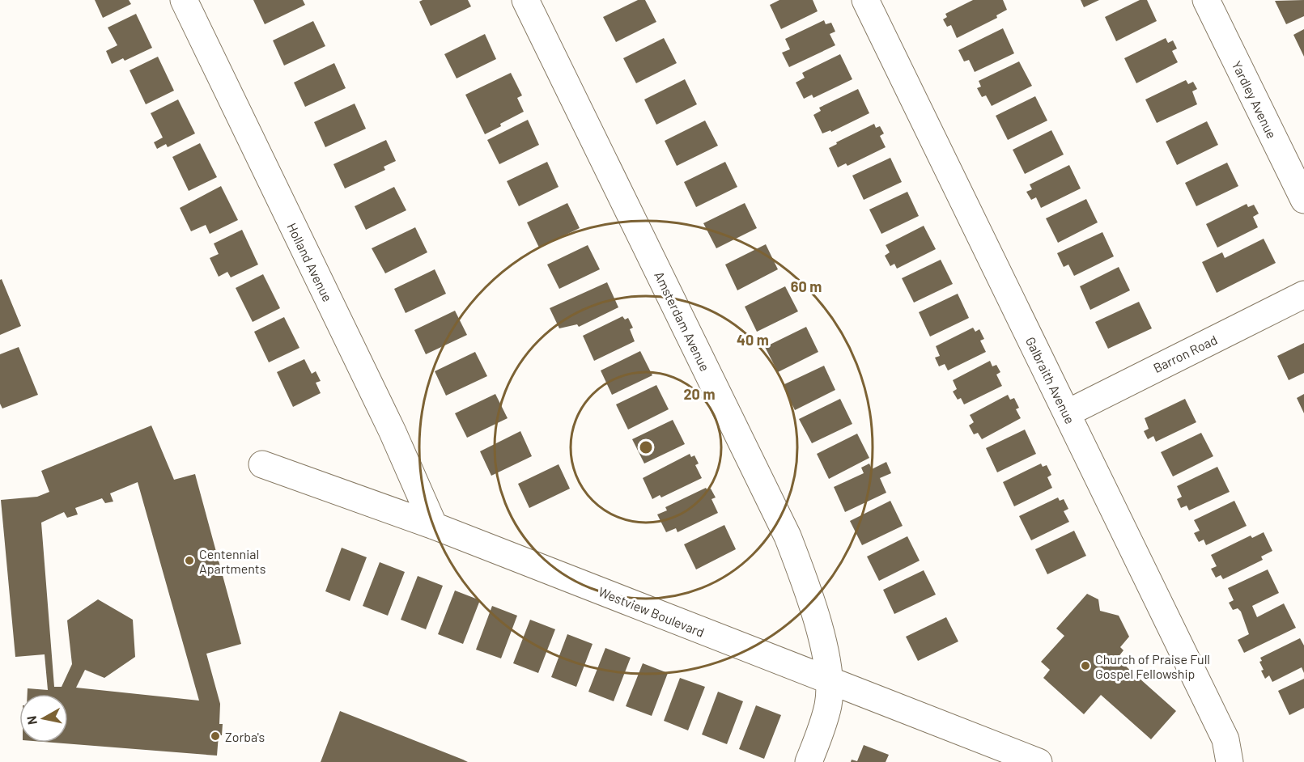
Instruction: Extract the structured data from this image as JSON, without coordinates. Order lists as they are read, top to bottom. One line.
{"streets":{"street":["Yardley Avenue","Holland Avenue","Amsterdam Avenue","Barron Road","Galbraith Avenue","Westview Boulevard"]},"crossings":[["Holland Avenue","Westview Boulevard"],["Amsterdam Avenue","Westview Boulevard"],["Barron Road","Galbraith Avenue"]],"places":["Centennial Apartments","Church of Praise Full Gospel Fellowship","Zorba's"],"north":"left","rings":["60 m","40 m","20 m"]}
